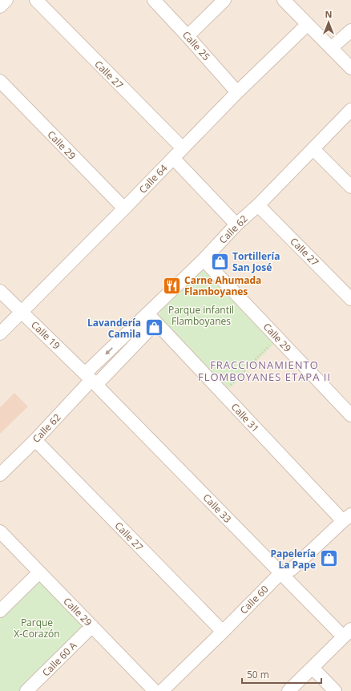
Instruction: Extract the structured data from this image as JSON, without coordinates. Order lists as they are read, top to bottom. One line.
{"streets":{"street":["Calle 25","Calle 27","Calle 29","Calle 64","Calle 62","Calle 19","Calle 31","Calle 33","Calle 60","Calle 60 A"]},"crossings":[["Calle 25","Calle 64"],["Calle 27","Calle 64"],["Calle 27","Calle 62"],["Calle 27","Calle 60"],["Calle 29","Calle 64"],["Calle 29","Calle 62"],["Calle 29","Calle 60 A"],["Calle 64","Calle 19"],["Calle 62","Calle 19"],["Calle 62","Calle 31"],["Calle 62","Calle 33"],["Calle 19","Calle 33"],["Calle 31","Calle 60"],["Calle 33","Calle 60"]],"districts":["FRACCIONAMIENTO FLOMBOYANES ETAPA II"],"parks":["Parque infantil Flamboyanes","Parque X-Corazón"],"places":{"shop":["Tortillería San José","Lavandería Camila","Papelería La Pape"],"restaurant":["Carne Ahumada Flamboyanes"]},"scale_bar":"50 m","north":"top"}
